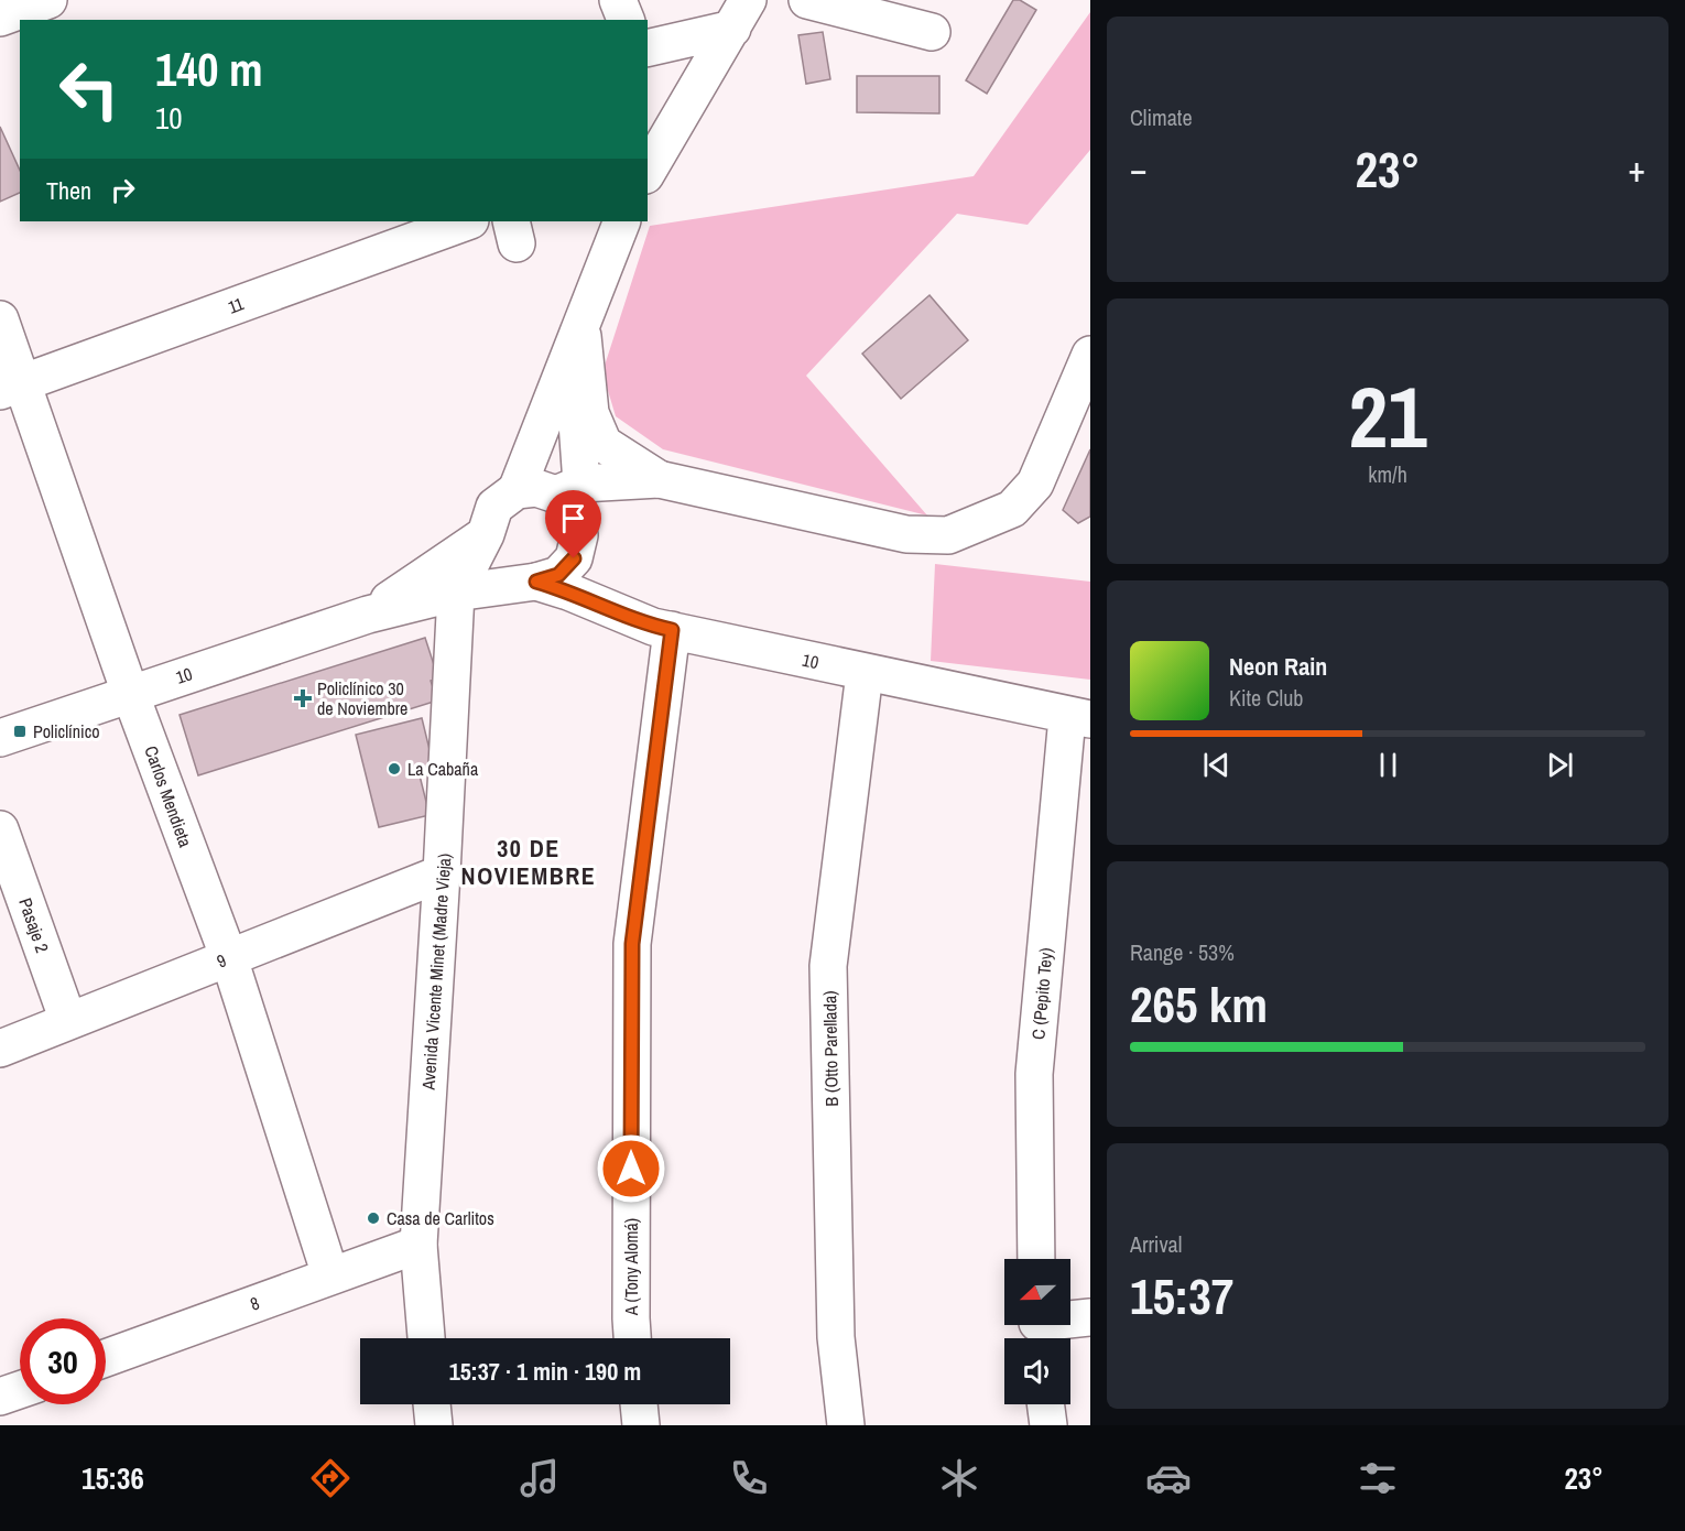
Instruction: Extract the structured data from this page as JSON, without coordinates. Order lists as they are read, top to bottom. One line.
{"streets":{"street":["11","10","Carlos Mendieta","Pasaje 2","9","Avenida Vicente Minet (Madre Vieja)","C (Pepito Tey)","B (Otto Parellada)","A (Tony Alomá)","8"]},"crossings":[["11","Carlos Mendieta"],["10","Carlos Mendieta"],["10","Avenida Vicente Minet (Madre Vieja)"],["10","C (Pepito Tey)"],["10","B (Otto Parellada)"],["10","A (Tony Alomá)"],["Carlos Mendieta","9"],["Carlos Mendieta","8"],["Pasaje 2","9"],["9","Avenida Vicente Minet (Madre Vieja)"],["Avenida Vicente Minet (Madre Vieja)","8"]],"districts":["30 DE NOVIEMBRE"],"places":{"health":["Policlínico 30 de Noviembre"],"transit":["Policlínico"],"other":["La Cabaña","Casa de Carlitos"]},"north":"left","page":{"tile":["Climate",["21","km/h"],["Range · 53%","265 km"],["Arrival","15:37"]],"turn":["140 m","10"],"heat":["−","23°","+"],"then":"Then","song":["Neon Rain","Kite Club"],"limit":"30","trip":"15:37 · 1 min · 190 m","tabs":["15:36","23°"]}}
